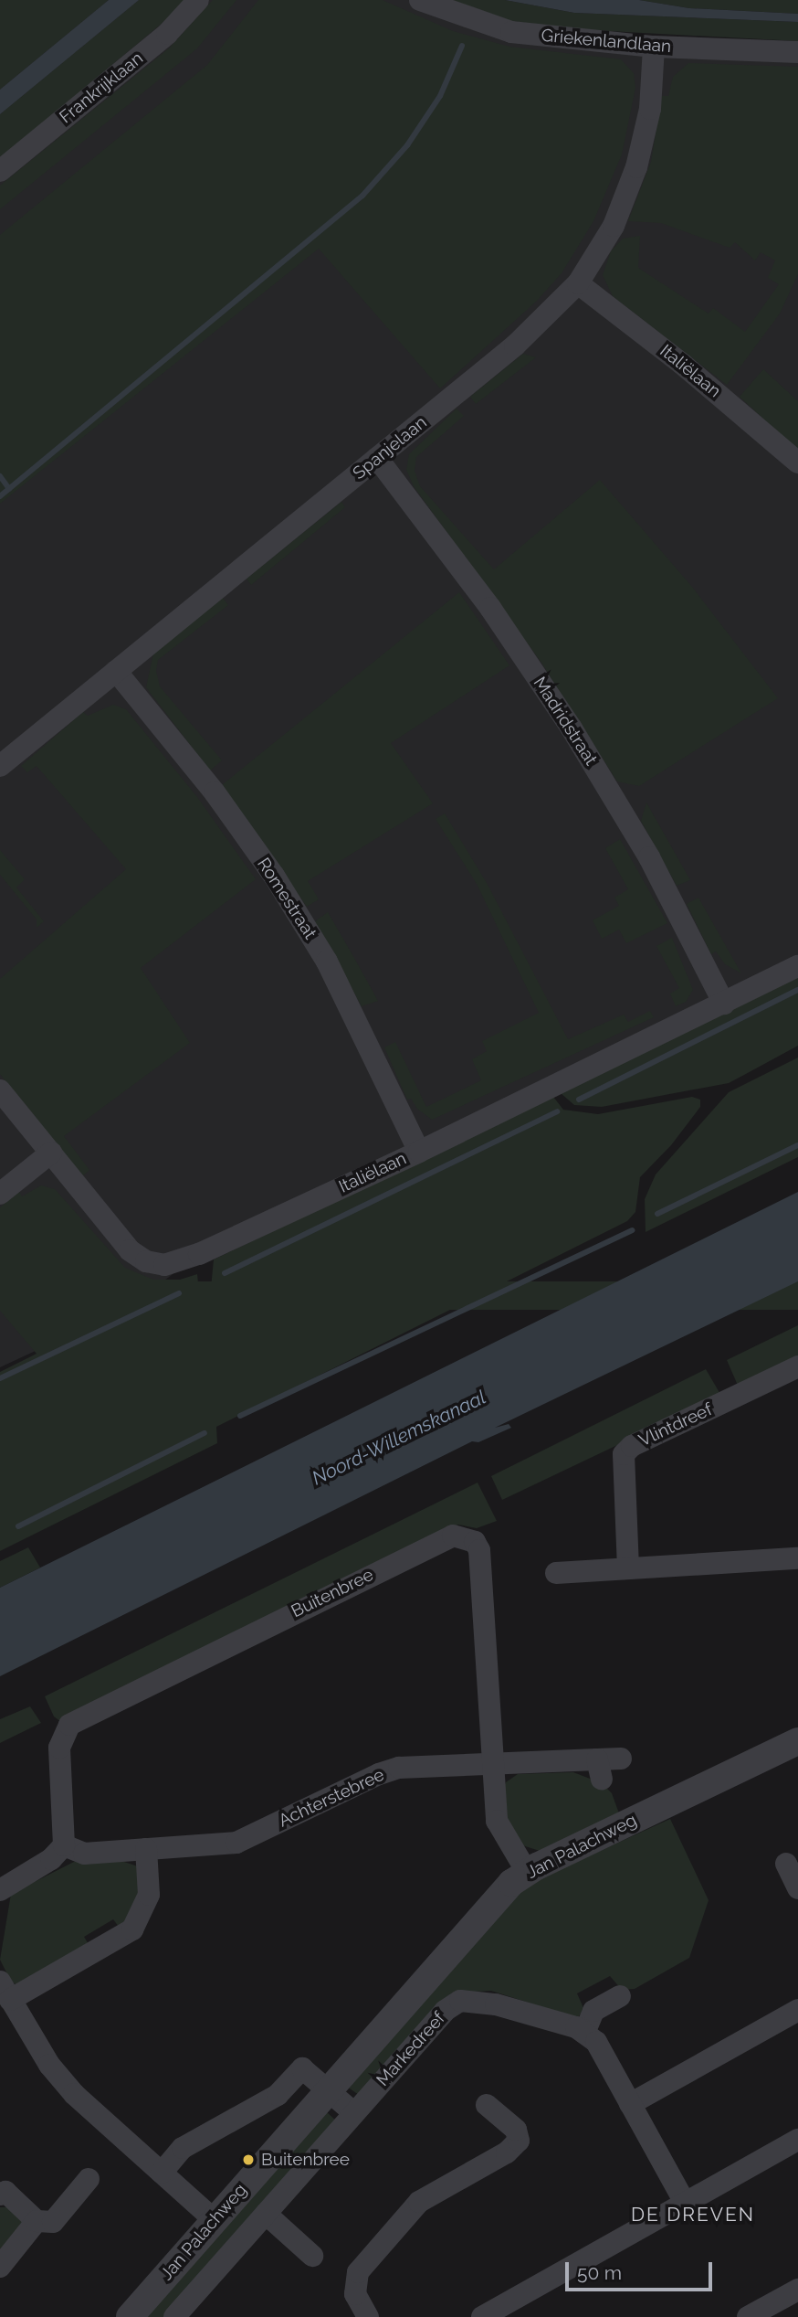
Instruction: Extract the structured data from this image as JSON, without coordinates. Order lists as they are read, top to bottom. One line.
{"streets":{"street":["Griekenlandlaan","Frankrijklaan","Italiëlaan","Spanjelaan","Madridstraat","Romestraat","Vlintdreef","Buitenbree","Achterstebree","Jan Palachweg","Markedreef"]},"crossings":[["Griekenlandlaan","Spanjelaan"],["Italiëlaan","Spanjelaan"],["Italiëlaan","Madridstraat"],["Italiëlaan","Romestraat"],["Spanjelaan","Madridstraat"],["Spanjelaan","Romestraat"],["Buitenbree","Achterstebree"],["Buitenbree","Jan Palachweg"]],"districts":["DE DREVEN"],"water":["Noord-Willemskanaal"],"places":["Buitenbree"],"scale_bar":"50 m"}
